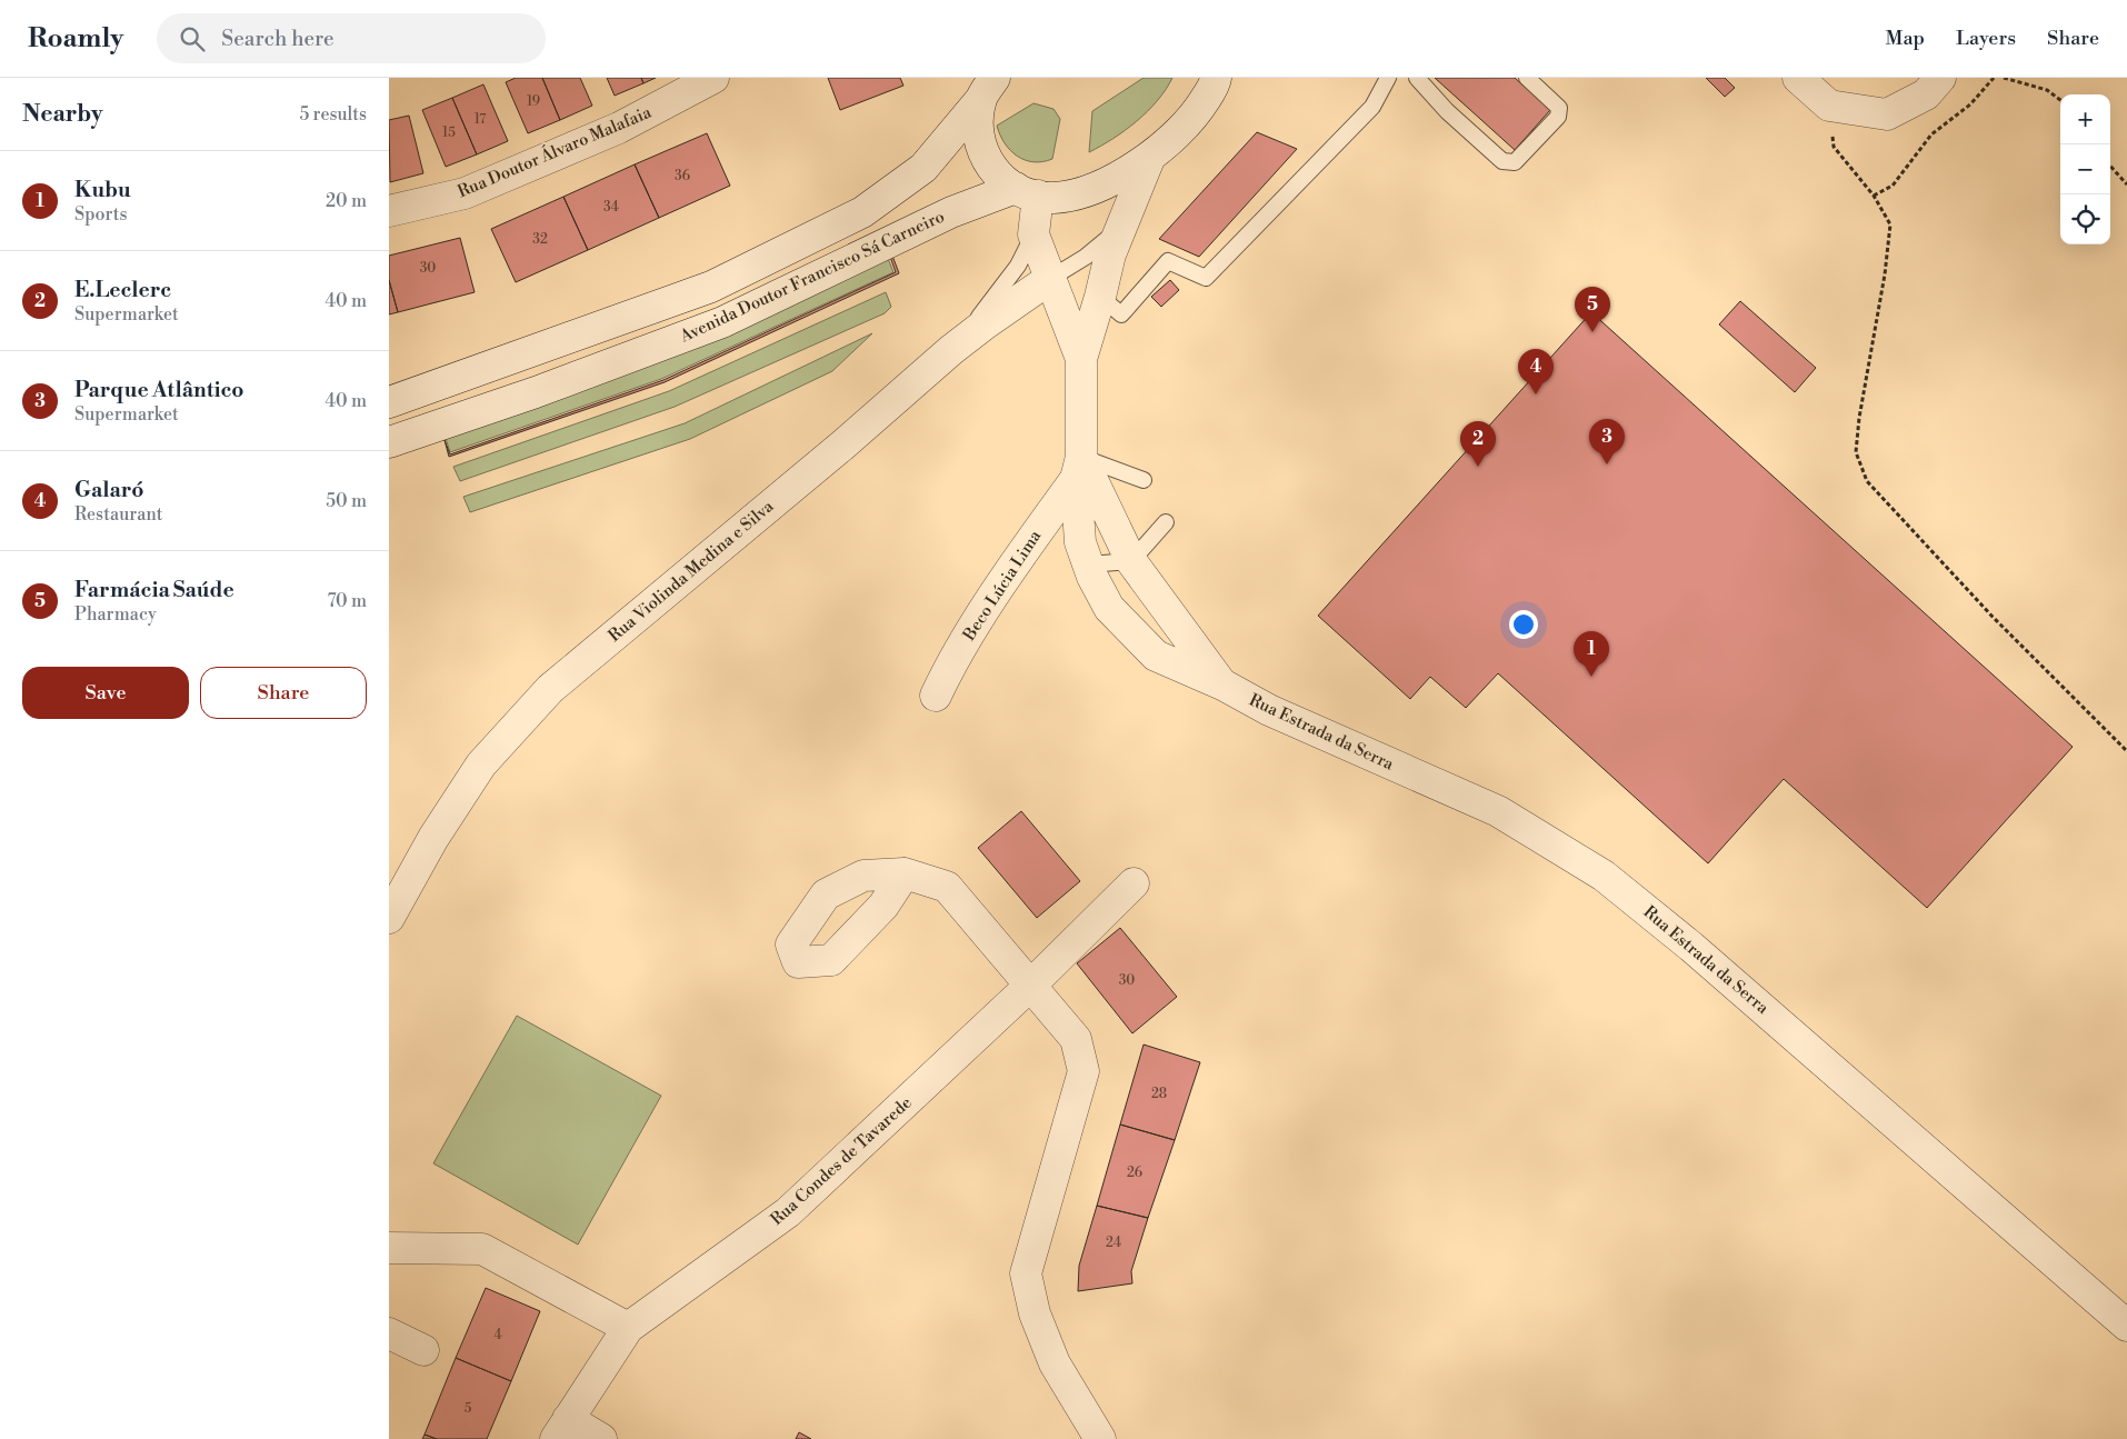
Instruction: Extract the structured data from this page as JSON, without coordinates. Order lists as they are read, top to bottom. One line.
{"streets":{"street":["Rua Doutor Álvaro Malafaia","Avenida Doutor Francisco Sá Carneiro","Rua Violinda Medina e Silva","Beco Lúcia Lima","Rua Estrada da Serra","Rua Condes de Tavarede"]},"crossings":[["Beco Lúcia Lima","Rua Estrada da Serra"]],"house_numbers":["19","17","15","36","34","32","30","30","28","26","24","4","5"],"page":{"header":"Roamly","search":"Search here","nav":["Map","Layers","Share"],"heading":["Nearby","5 results"],"map_buttons":["+","−"],"list":[{"mark":"1","name":"Kubu","note":"Sports","value":"20 m"},{"mark":"2","name":"E.Leclerc","note":"Supermarket","value":"40 m"},{"mark":"3","name":"Parque Atlântico","note":"Supermarket","value":"40 m"},{"mark":"4","name":"Galaró","note":"Restaurant","value":"50 m"},{"mark":"5","name":"Farmácia Saúde","note":"Pharmacy","value":"70 m"}],"pins":["5","4","3","2","1"],"buttons":["Save","Share"]}}
